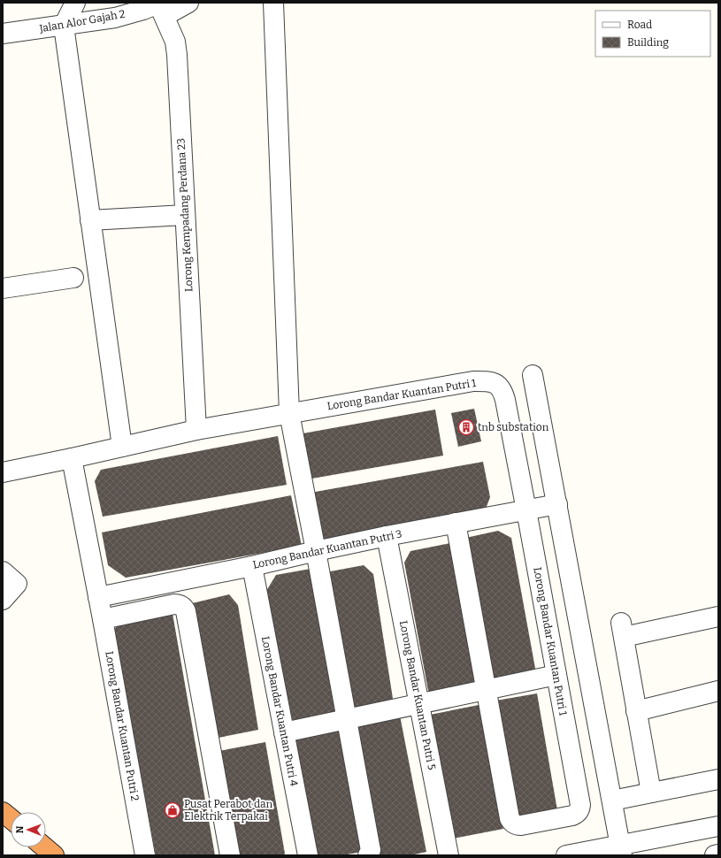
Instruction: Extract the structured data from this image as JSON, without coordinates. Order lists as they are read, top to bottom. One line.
{"streets":{"street":["Jalan Alor Gajah 2","Lorong Kempadang Perdana 23","Lorong Bandar Kuantan Putri 1","Lorong Bandar Kuantan Putri 3","Lorong Bandar Kuantan Putri 5","Lorong Bandar Kuantan Putri 4","Lorong Bandar Kuantan Putri 2"]},"crossings":[["Jalan Alor Gajah 2","Lorong Kempadang Perdana 23"],["Lorong Kempadang Perdana 23","Lorong Bandar Kuantan Putri 1"],["Lorong Bandar Kuantan Putri 1","Lorong Bandar Kuantan Putri 3"],["Lorong Bandar Kuantan Putri 1","Lorong Bandar Kuantan Putri 2"],["Lorong Bandar Kuantan Putri 3","Lorong Bandar Kuantan Putri 5"],["Lorong Bandar Kuantan Putri 3","Lorong Bandar Kuantan Putri 4"],["Lorong Bandar Kuantan Putri 3","Lorong Bandar Kuantan Putri 2"]],"places":{"building":["tnb substation"],"shop":["Pusat Perabot dan Elektrik Terpakai"]},"legend":["Road","Building"],"north":"left"}
